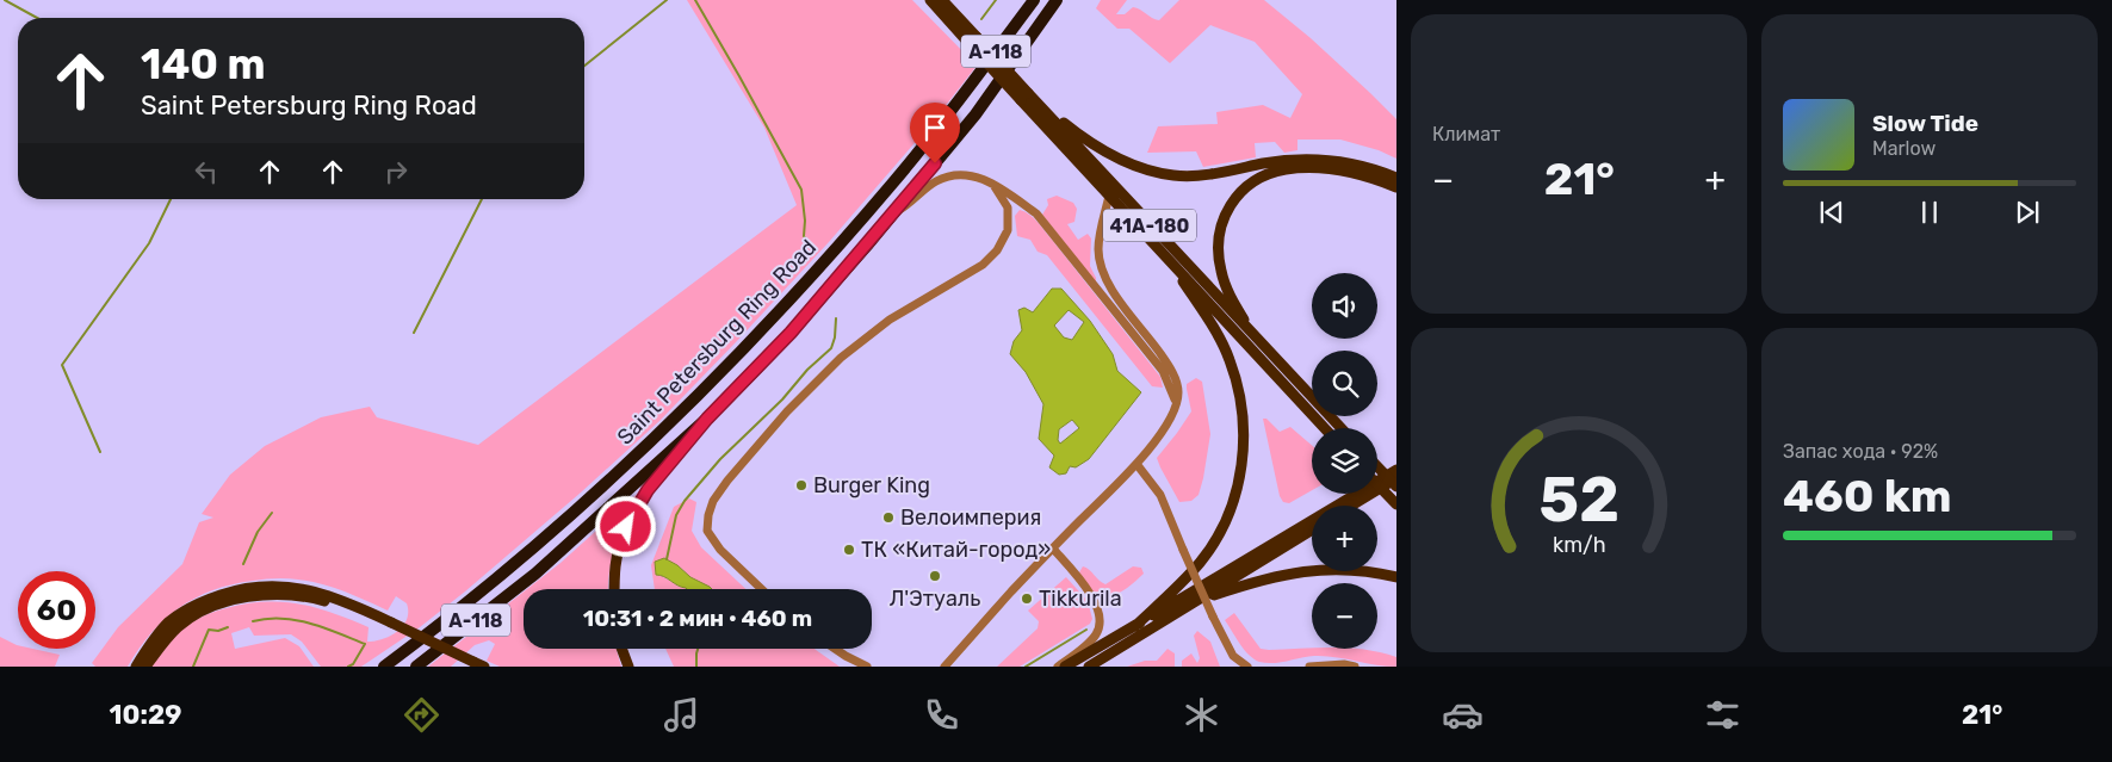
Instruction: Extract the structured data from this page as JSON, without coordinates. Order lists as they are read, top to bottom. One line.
{"streets":{"highway":["А-118","Saint Petersburg Ring Road"],"main road":["41А-180"]},"places":["Burger King","Велоимперия","ТК «Китай-город»","Л'Этуаль","Tikkurila"],"page":{"tile":["Климат",["Запас хода · 92%","460 km"]],"turn":["140 m","Saint Petersburg Ring Road"],"song":["Slow Tide","Marlow"],"heat":["−","21°","+"],"map_buttons":["+","−"],"limit":"60","trip":"10:31 · 2 мин · 460 m","tabs":["10:29","21°"],"gauge":["52","km/h"]}}
